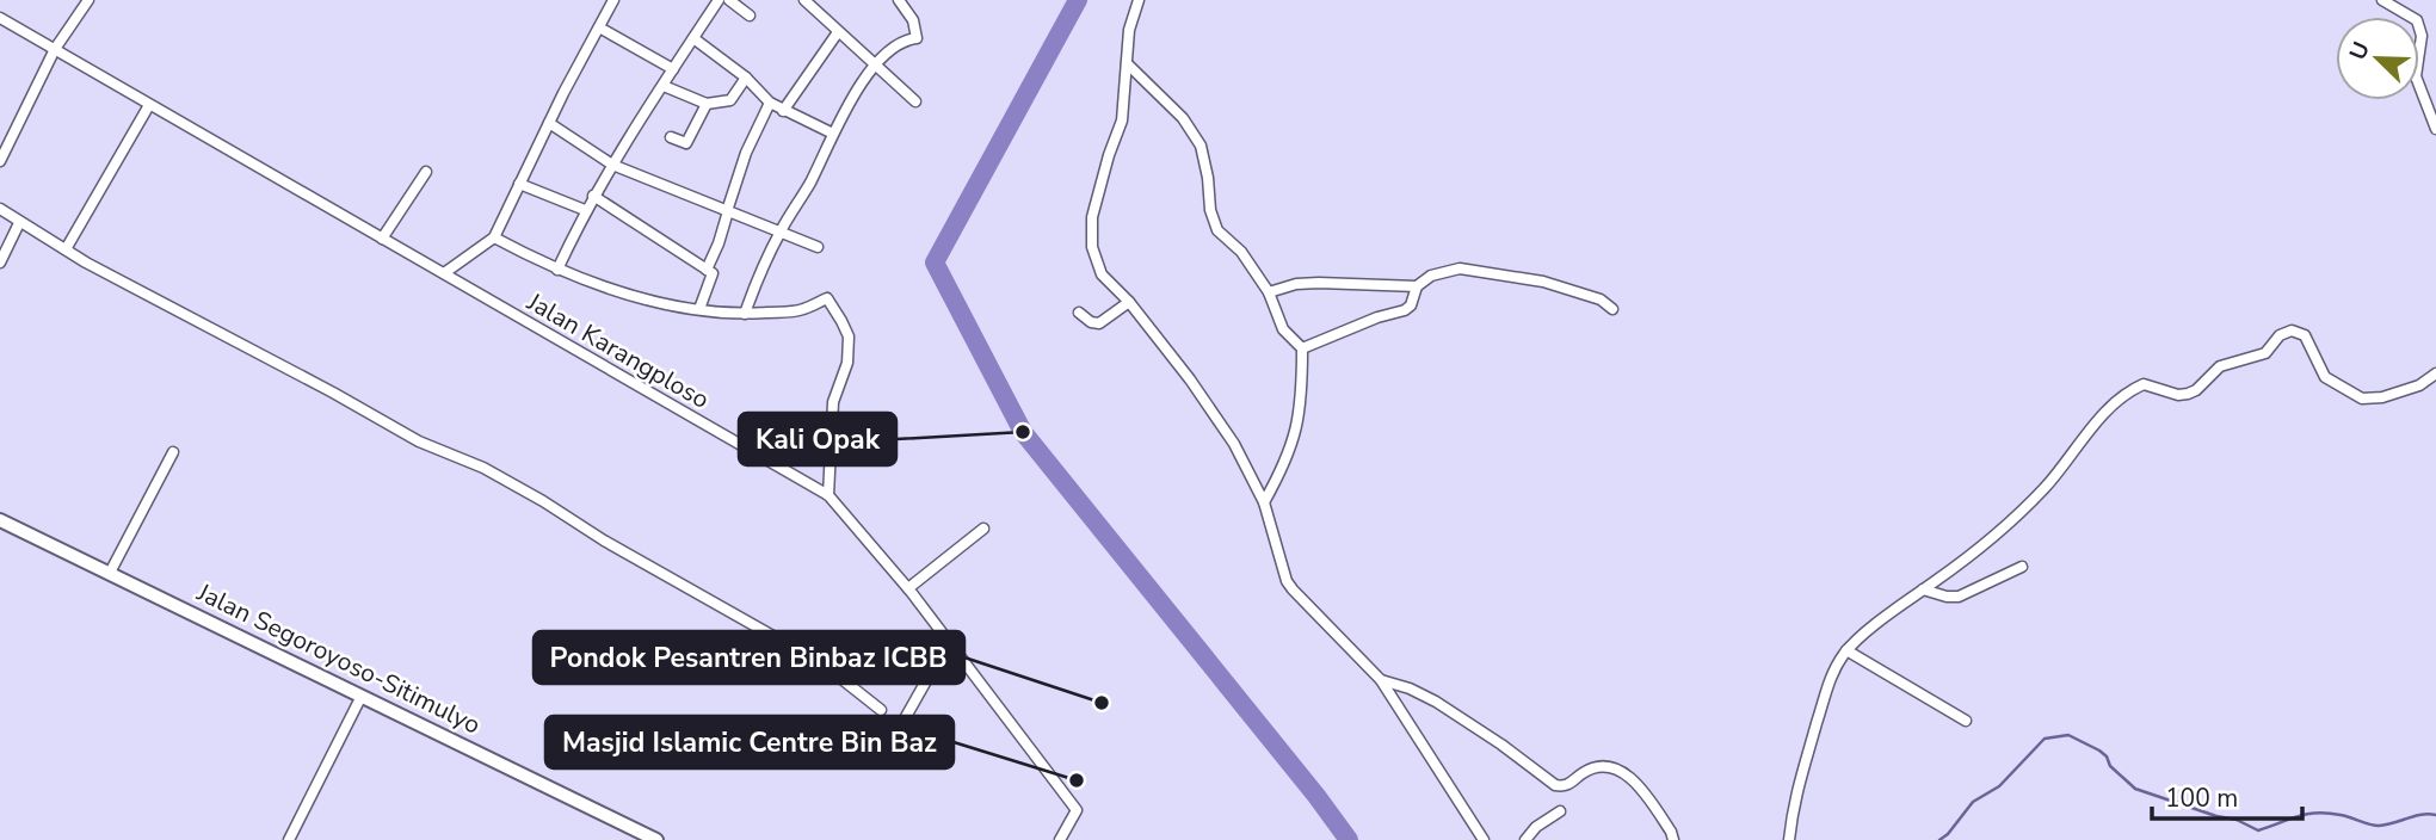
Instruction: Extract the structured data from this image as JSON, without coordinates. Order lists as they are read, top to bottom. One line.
{"streets":{"main road":["Jalan Segoroyoso-Sitimulyo"],"street":["Jalan Karangploso"]},"places":["Kali Opak","Pondok Pesantren Binbaz ICBB","Masjid Islamic Centre Bin Baz"],"scale_bar":"100 m","north":"top left"}
